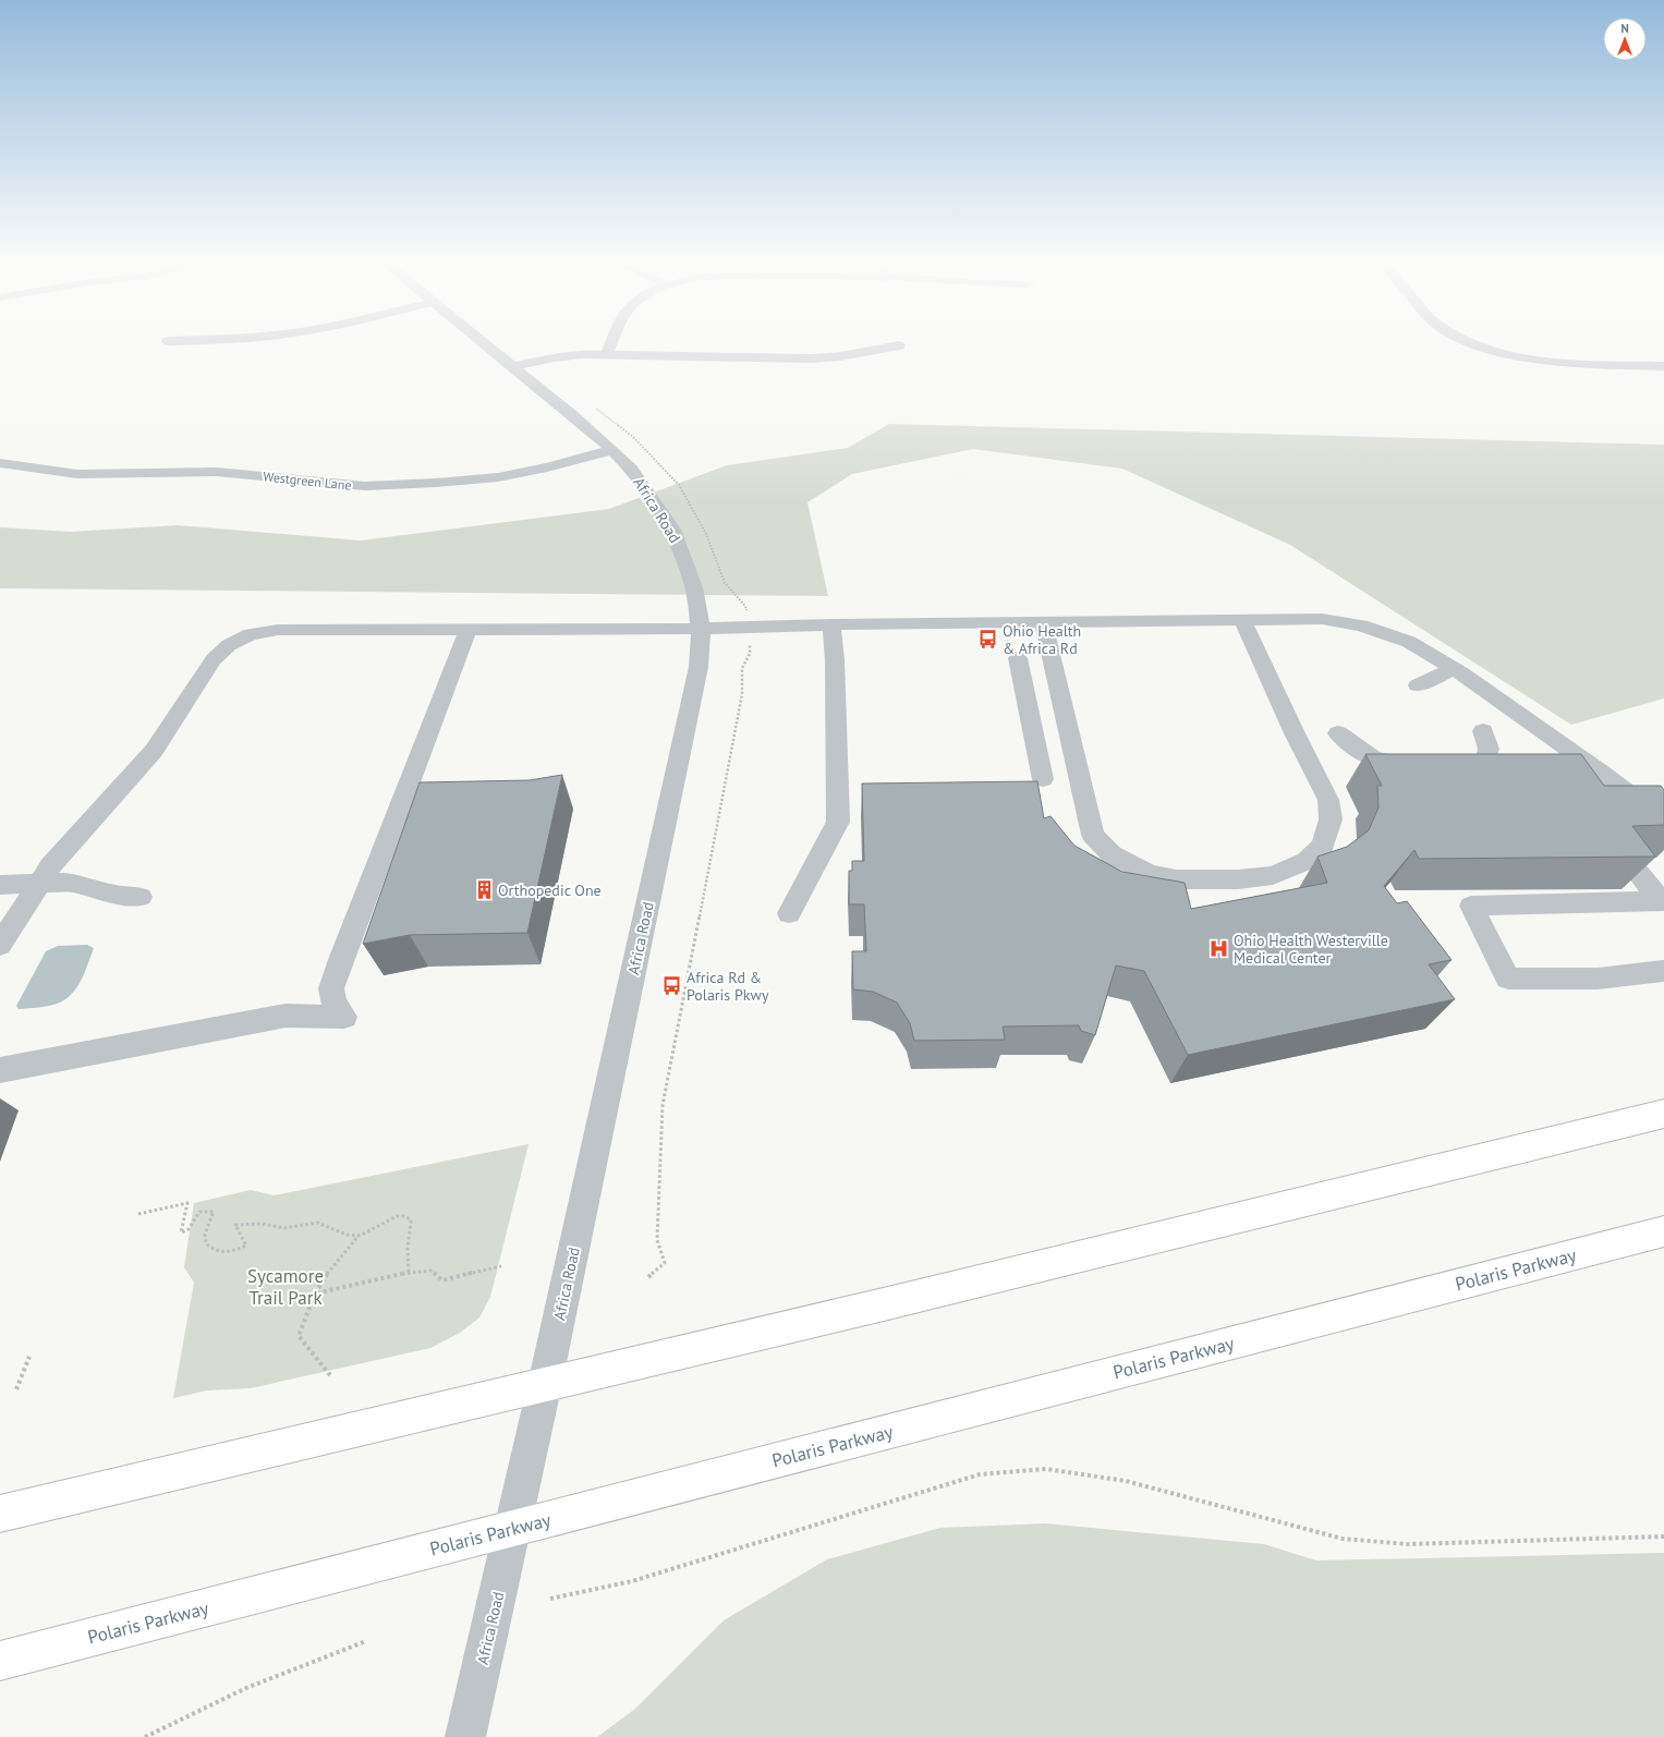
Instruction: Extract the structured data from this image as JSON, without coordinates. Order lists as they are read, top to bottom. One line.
{"streets":{"main road":["Polaris Parkway"],"street":["Westgreen Lane","Africa Road"]},"crossings":[["Westgreen Lane","Africa Road"],["Africa Road","Polaris Parkway"]],"parks":["Sycamore Trail Park"],"places":{"bus stop":["Ohio Health & Africa Rd","Africa Rd & Polaris Pkwy"],"building":["Orthopedic One"],"hospital":["Ohio Health Westerville Medical Center"]},"north":"top"}
